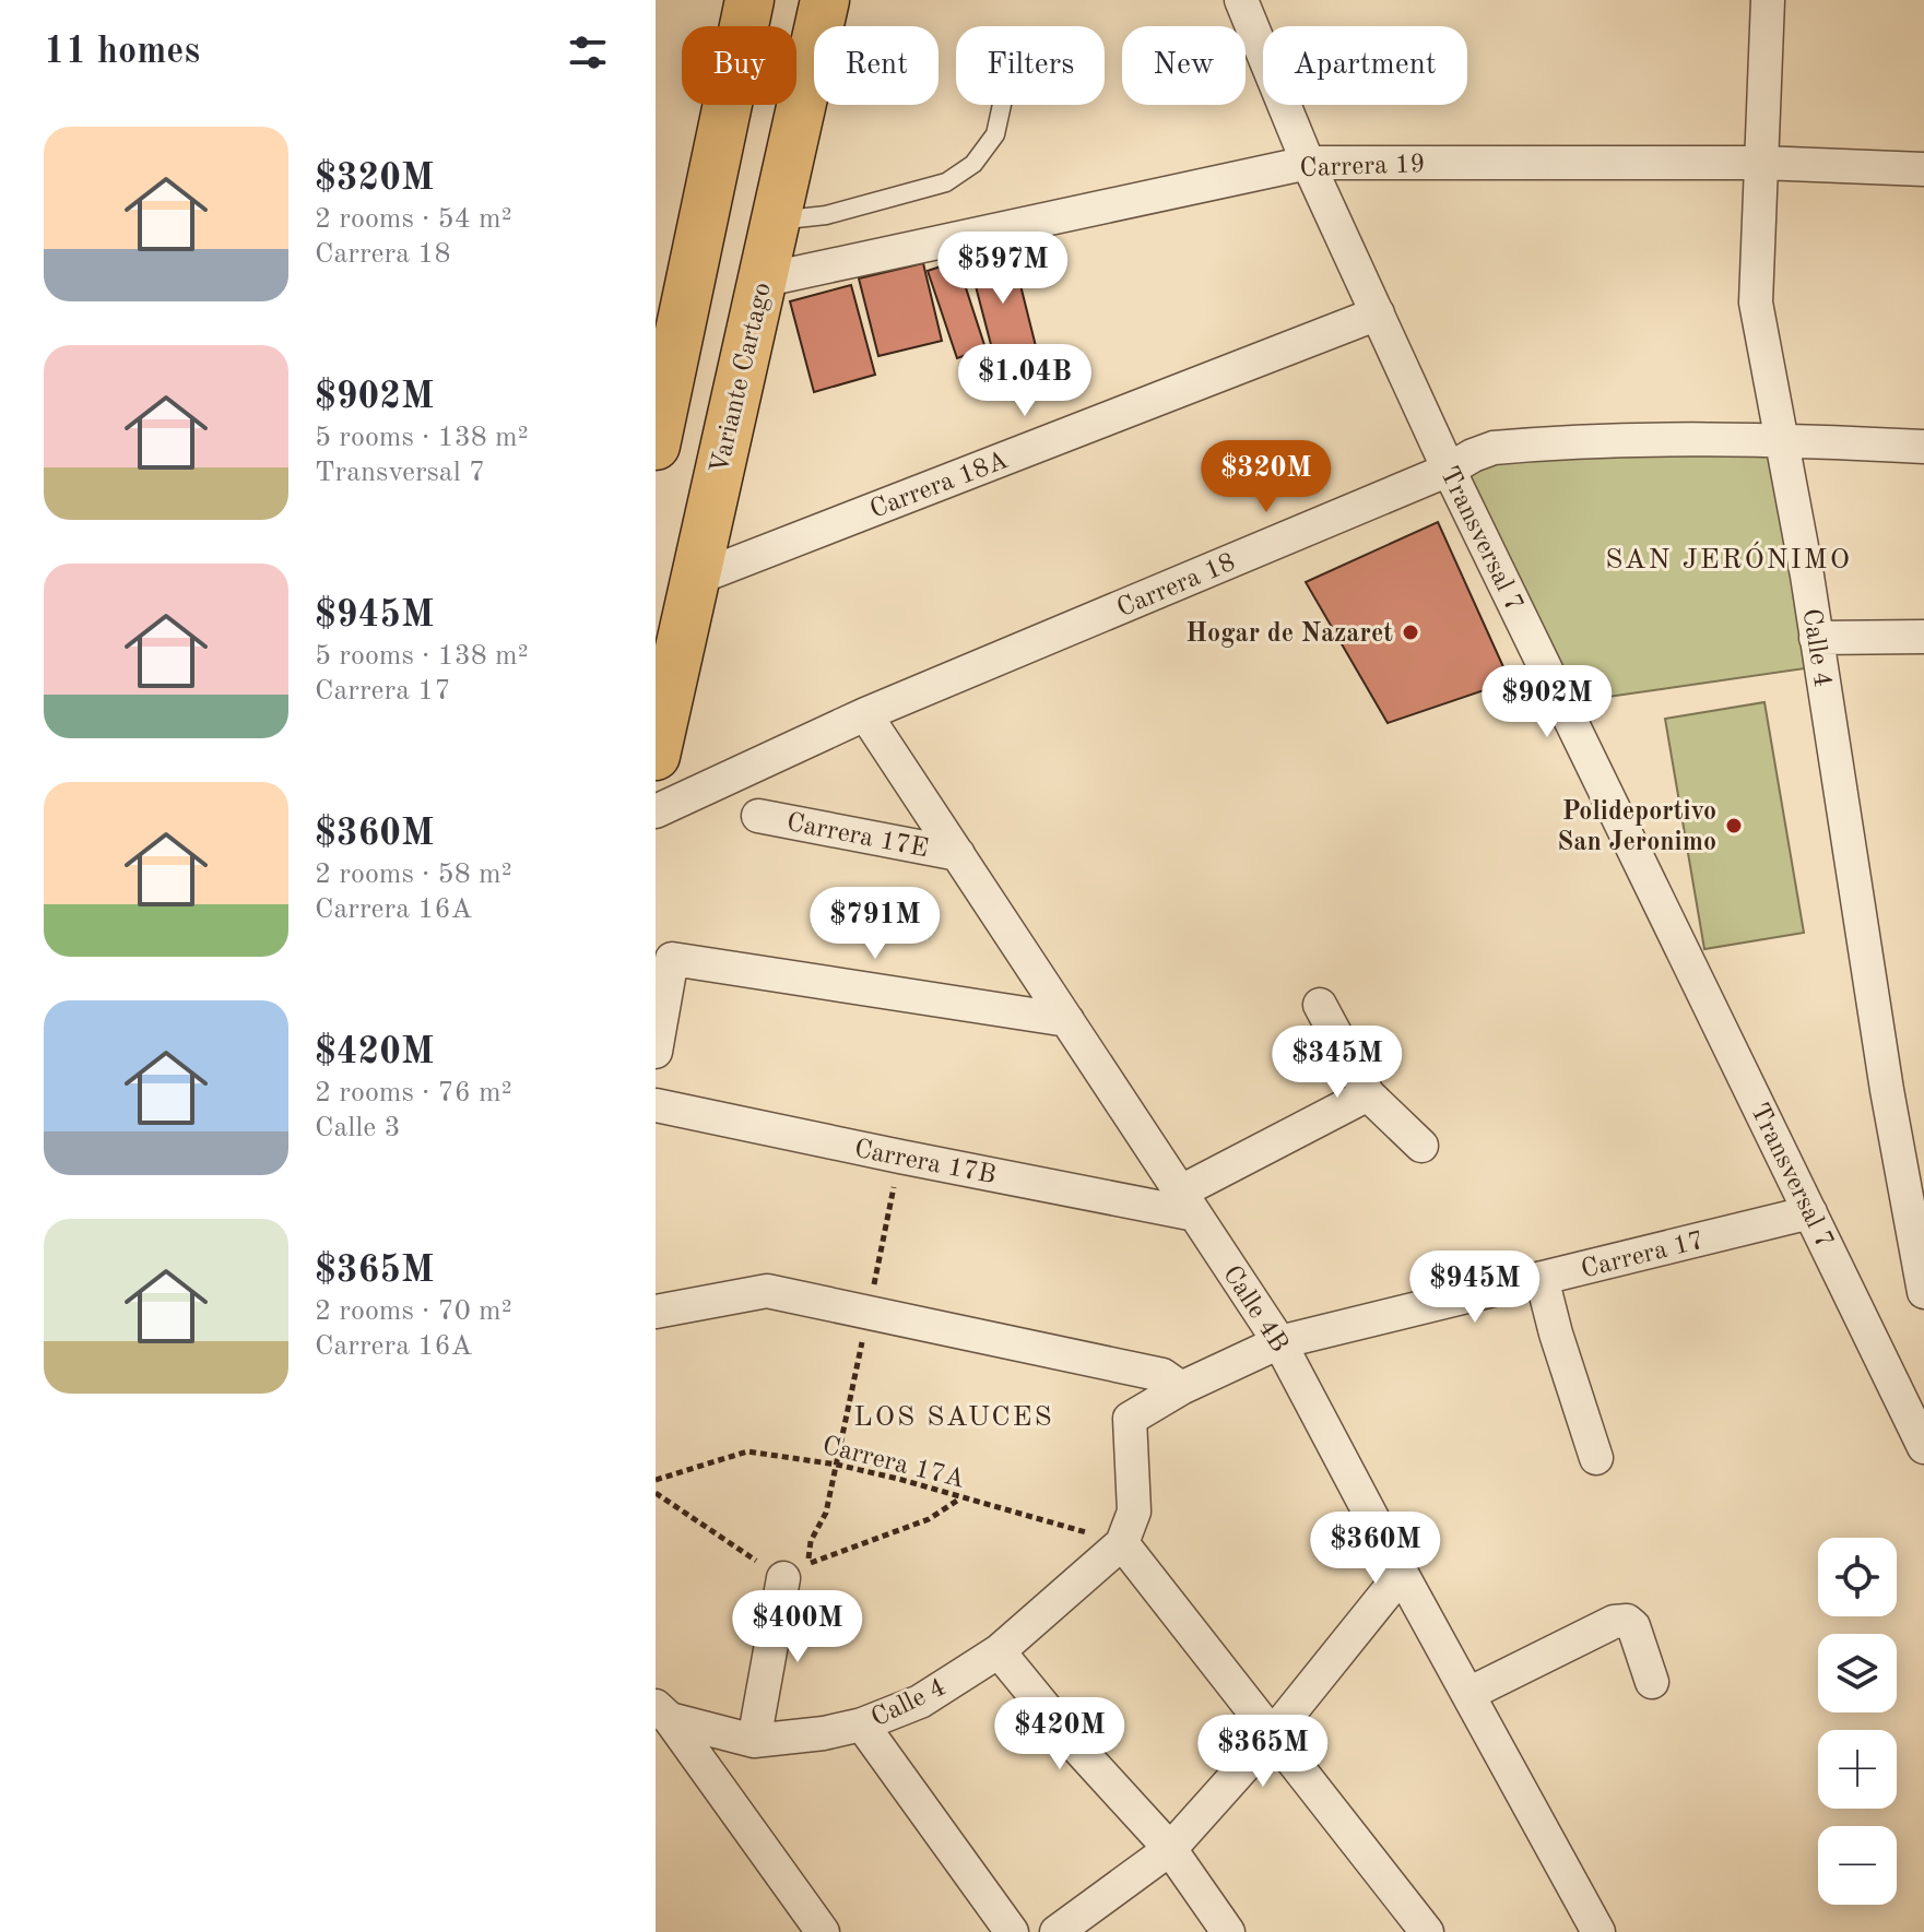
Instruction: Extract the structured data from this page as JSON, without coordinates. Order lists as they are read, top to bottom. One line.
{"streets":{"highway":["Variante Cartago"],"street":["Carrera 19","Carrera 18A","Transversal 7","Carrera 18","Calle 4","Carrera 17E","Carrera 17B","Carrera 17","Calle 4B"],"path":["Carrera 17A"]},"crossings":[["Carrera 19","Variante Cartago"],["Carrera 19","Transversal 7"],["Carrera 19","Calle 4"],["Variante Cartago","Carrera 18A"],["Carrera 18A","Transversal 7"],["Transversal 7","Carrera 18"],["Transversal 7","Carrera 17"],["Carrera 18","Calle 4"],["Carrera 18","Calle 4B"],["Calle 4","Carrera 17"],["Calle 4","Carrera 17A"],["Carrera 17E","Calle 4B"],["Carrera 17B","Calle 4B"],["Carrera 17","Calle 4B"],["Carrera 17","Carrera 17A"]],"districts":["SAN JERÓNIMO","LOS SAUCES"],"places":["Hogar de Nazaret","Polideportivo San Jeronimo"],"page":{"heading":"11 homes","chip":["Buy","Rent","Filters","New","Apartment"],"list":[{"name":"$320M","note":"2 rooms · 54 m² · Carrera 18"},{"name":"$902M","note":"5 rooms · 138 m² · Transversal 7"},{"name":"$945M","note":"5 rooms · 138 m² · Carrera 17"},{"name":"$360M","note":"2 rooms · 58 m² · Carrera 16A"},{"name":"$420M","note":"2 rooms · 76 m² · Calle 3"},{"name":"$365M","note":"2 rooms · 70 m² · Carrera 16A"}],"price":["$597M","$1.04B","$320M","$902M","$791M","$345M","$945M","$360M","$400M","$420M","$365M"],"map_buttons":["+","−"]}}
